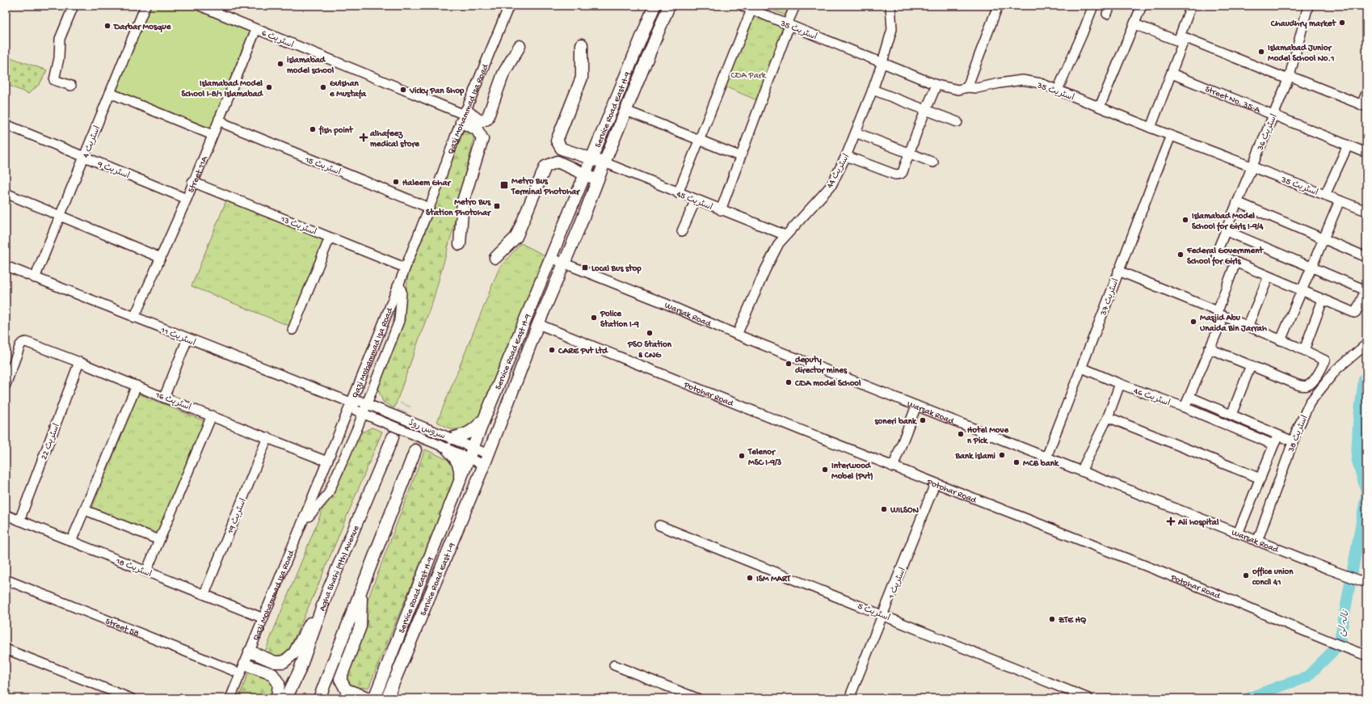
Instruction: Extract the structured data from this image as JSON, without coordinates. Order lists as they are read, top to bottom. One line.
{"streets":{"main road":["Service Road East H-9","Agha Shahi (9th) Avenue","Service Road East I-9"],"street":["اسٹریٹ 35","اسٹریٹ 6","Street No. 35-A","Qazi Mohammad Isa Road","اسٹریٹ 36","اسٹریٹ 4","اسٹریٹ 15","اسٹریٹ 9","اسٹریٹ 44","Street 11A","اسٹریٹ 45","اسٹریٹ 13","اسٹریٹ 37","Warsak Road","اسٹریٹ 11","Potohar Road","اسٹریٹ 46","اسٹریٹ 16","سروس روڈ","اسٹریٹ 38","اسٹریٹ 22","اسٹریٹ 19","اسٹریٹ 18","اسٹریٹ 1","اسٹریٹ 5","Street 58"]},"crossings":[["اسٹریٹ 35","اسٹریٹ 36"],["اسٹریٹ 35","اسٹریٹ 44"],["اسٹریٹ 35","اسٹریٹ 37"],["اسٹریٹ 6","Qazi Mohammad Isa Road"],["اسٹریٹ 6","Street 11A"],["Street No. 35-A","اسٹریٹ 36"],["Qazi Mohammad Isa Road","اسٹریٹ 15"],["Qazi Mohammad Isa Road","اسٹریٹ 13"],["Qazi Mohammad Isa Road","اسٹریٹ 11"],["Qazi Mohammad Isa Road","اسٹریٹ 16"],["Qazi Mohammad Isa Road","سروس روڈ"],["Qazi Mohammad Isa Road","اسٹریٹ 18"],["Qazi Mohammad Isa Road","Street 58"],["Service Road East H-9","اسٹریٹ 45"],["Service Road East H-9","Warsak Road"],["Service Road East H-9","Potohar Road"],["Service Road East H-9","سروس روڈ"],["Service Road East H-9","Service Road East I-9"],["اسٹریٹ 4","اسٹریٹ 9"],["اسٹریٹ 4","اسٹریٹ 11"],["اسٹریٹ 15","Street 11A"],["اسٹریٹ 9","Street 11A"],["اسٹریٹ 44","اسٹریٹ 45"],["اسٹریٹ 44","Warsak Road"],["Street 11A","اسٹریٹ 13"],["Street 11A","اسٹریٹ 11"],["اسٹریٹ 37","Warsak Road"],["اسٹریٹ 37","اسٹریٹ 46"],["Warsak Road","اسٹریٹ 38"],["اسٹریٹ 11","سروس روڈ"],["Potohar Road","اسٹریٹ 1"],["اسٹریٹ 16","اسٹریٹ 22"],["اسٹریٹ 16","اسٹریٹ 19"],["سروس روڈ","Service Road East I-9"],["اسٹریٹ 22","اسٹریٹ 18"],["اسٹریٹ 19","اسٹریٹ 18"],["اسٹریٹ 1","اسٹریٹ 5"]],"water":["نالہ لئ"],"parks":["CDA Park"],"places":{"other":["Chaudhry market","Darbar Mosque","Islamabad Junior Model School No.1","islamabad model school","Islamabad Model School I-8/1 Islamabad","Gulshan e Mustafa","Vicky Pan Shop","fish point","Haleem Ghar","Islamabad Model School for Girls I-9/4","Federal Government School for Girls","Police Station I-9","Masjid Abu Unaida Bin Jarrah","PSO Station & CNG","CARE Pvt Ltd","deputy director mines","CDA model School","soneri bank","Hotel Move n Pick","Bank islami","Telenor MSC I-9/3","MCB bank","Interwood Mobel (Pvt)","WILSON","office union concil 41","ISM MART","ZTE HQ"],"health":["alhafeez medical store","Ali hospital"],"transit":["Metro Bus Terminal Photohar","Metro Bus Station Photohar","Local Bus stop"]}}
